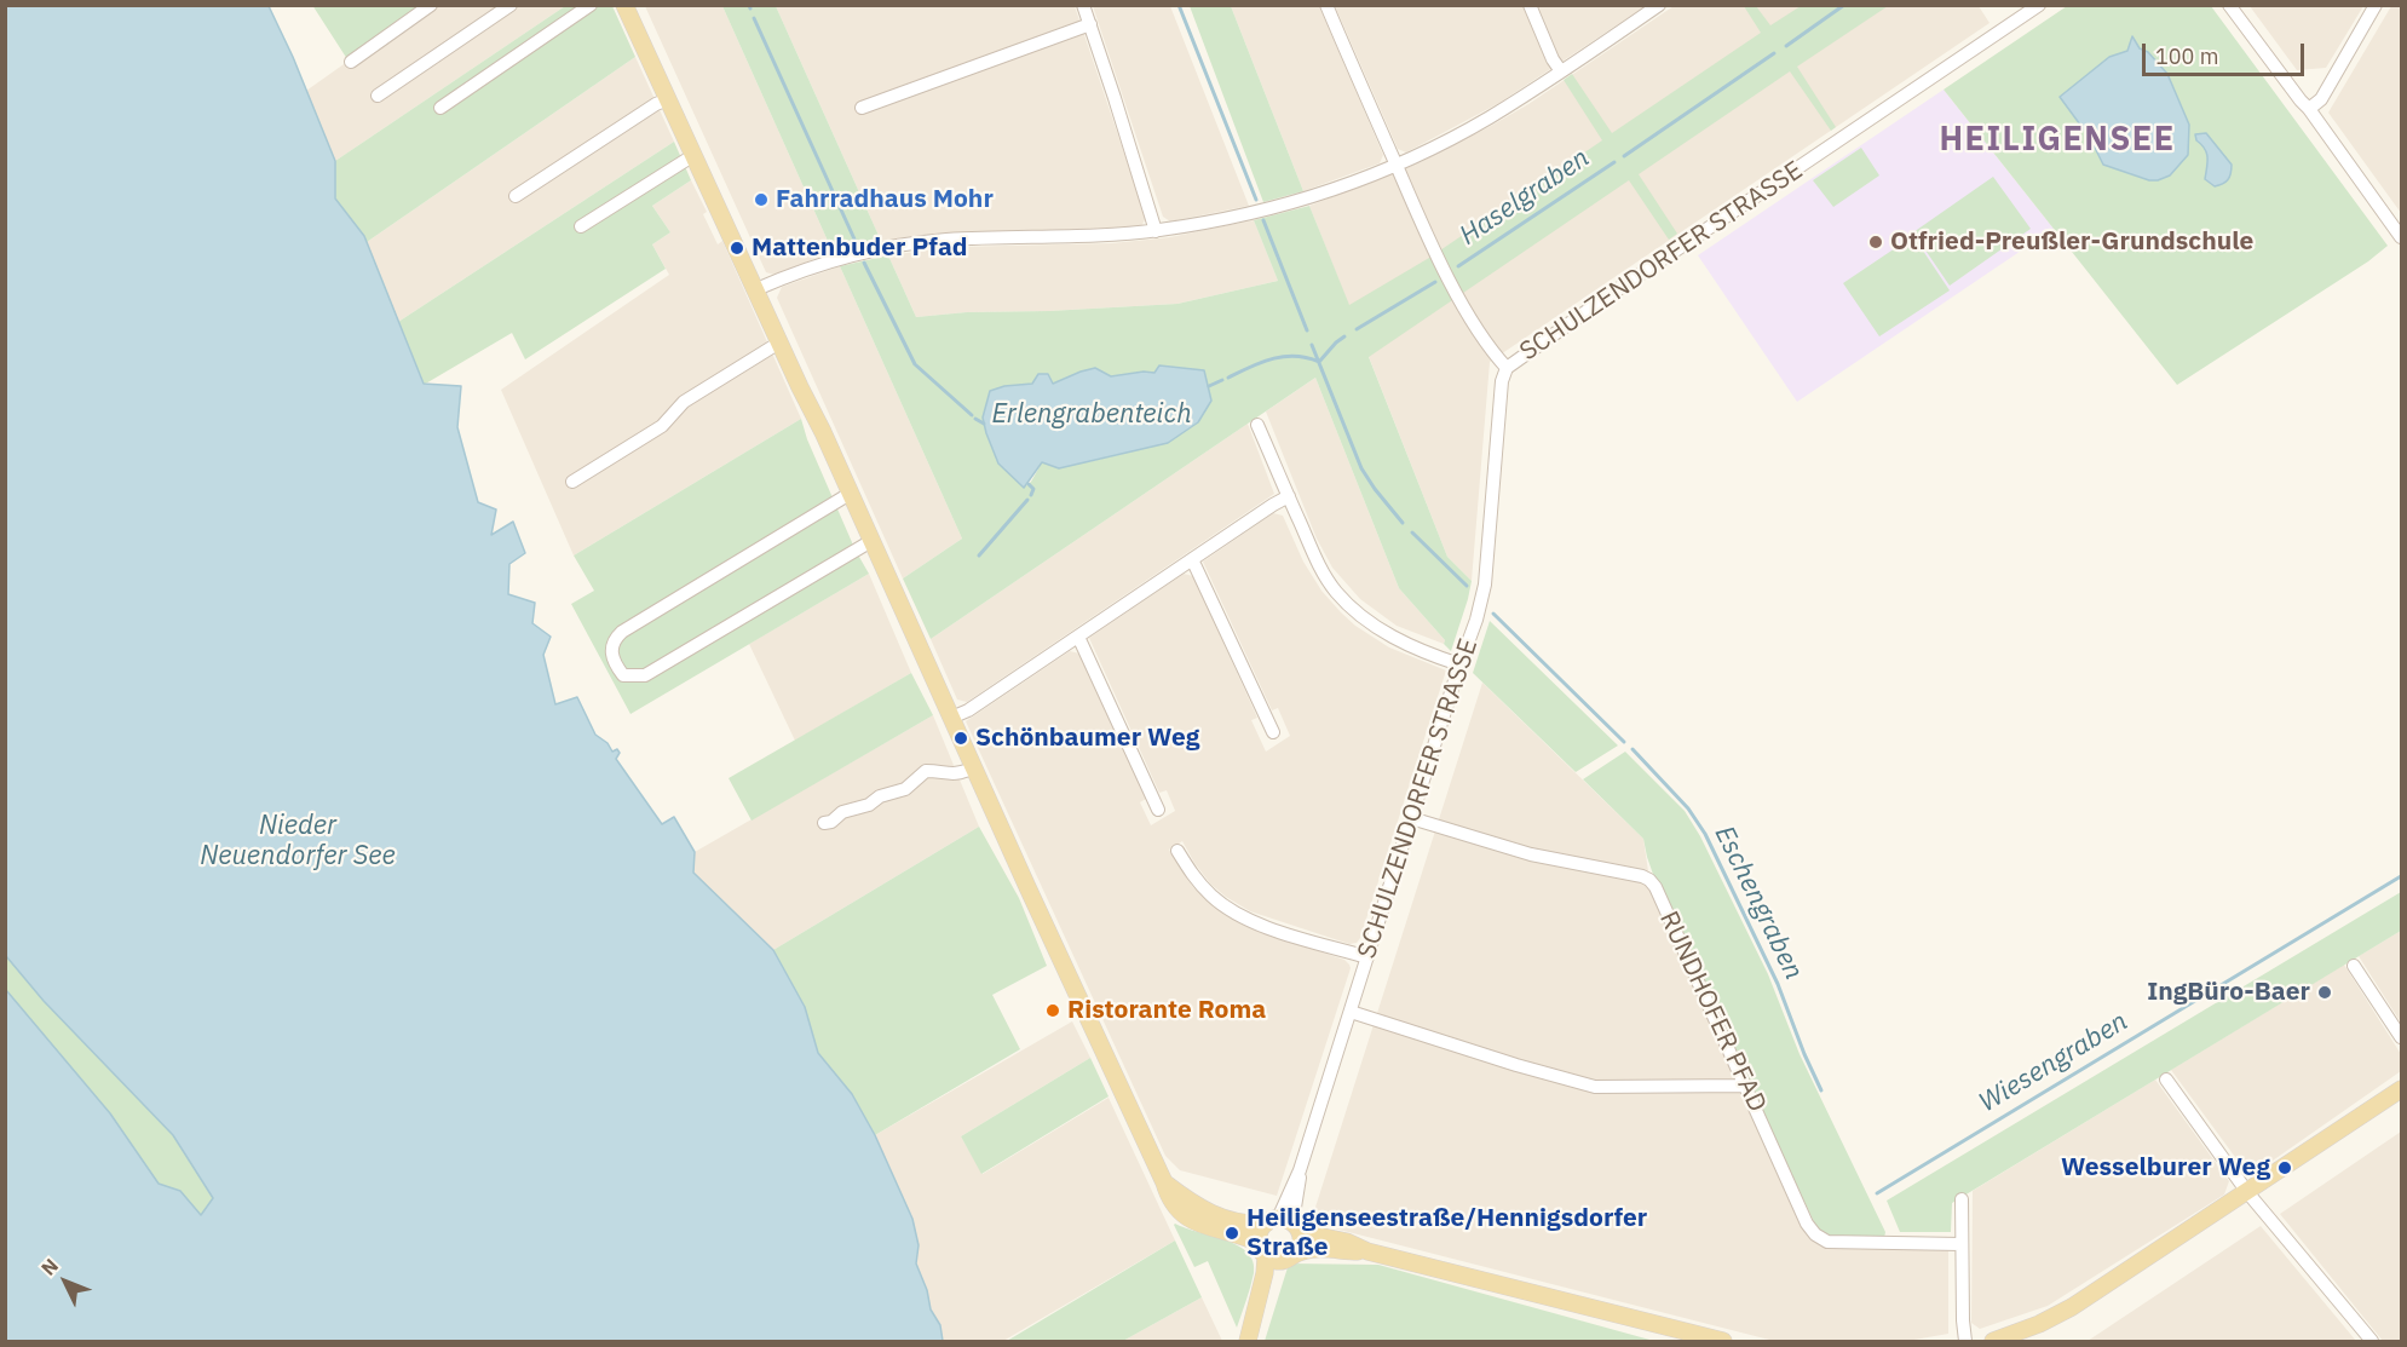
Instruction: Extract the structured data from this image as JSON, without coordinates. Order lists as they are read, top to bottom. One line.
{"streets":{"street":["SCHULZENDORFER STRASSE","RUNDHOFER PFAD"]},"crossings":[["SCHULZENDORFER STRASSE","RUNDHOFER PFAD"]],"districts":["HEILIGENSEE"],"water":["Haselgraben","Erlengrabenteich","Nieder Neuendorfer See","Eschengraben","Wiesengraben"],"places":["Fahrradhaus Mohr","Otfried-Preußler-Grundschule","Mattenbuder Pfad","Schönbaumer Weg","IngBüro-Baer","Ristorante Roma","Wesselburer Weg","Heiligenseestraße/Hennigsdorfer Straße"],"scale_bar":"100 m","north":"top left"}
